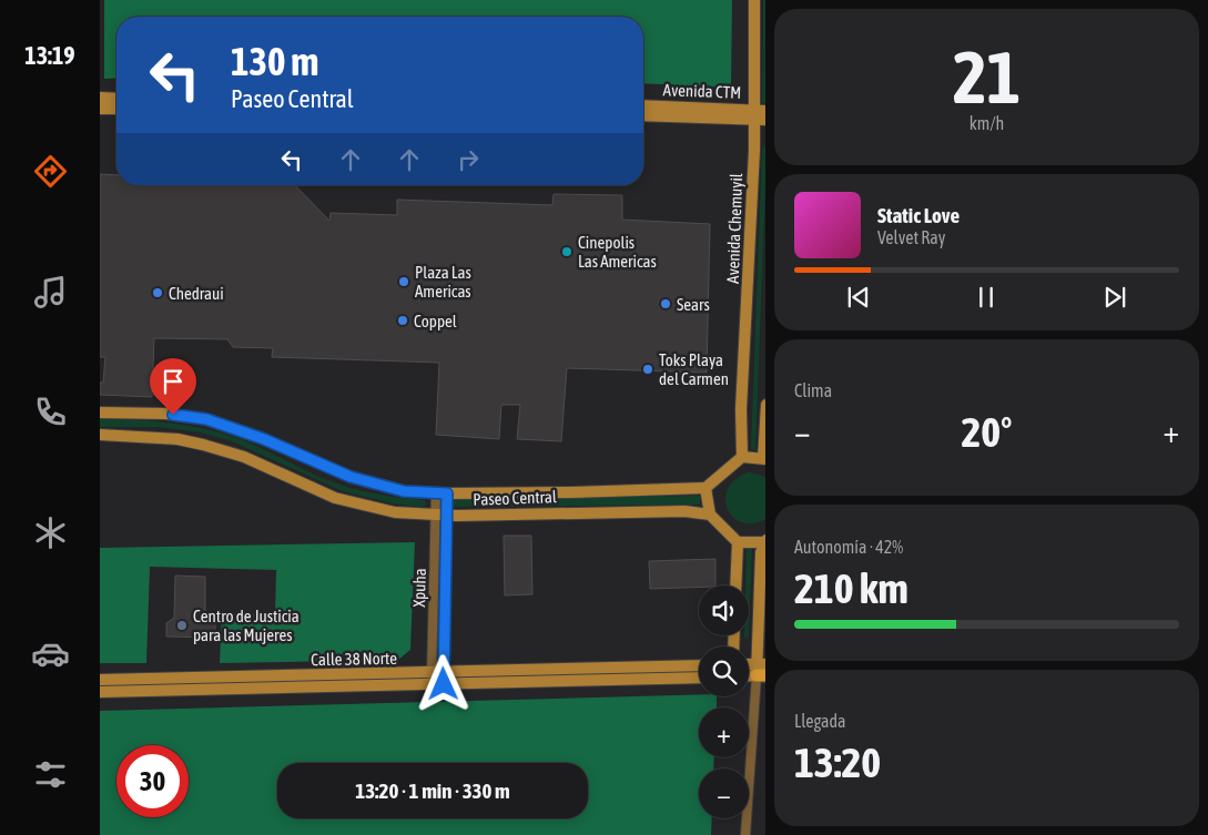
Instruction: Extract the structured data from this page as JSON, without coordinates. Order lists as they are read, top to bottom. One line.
{"streets":{"main road":["Avenida CTM","Avenida Chemuyil","Paseo Central","Calle 38 Norte"],"street":["Xpuha"]},"crossings":[["Avenida CTM","Avenida Chemuyil"],["Paseo Central","Xpuha"],["Xpuha","Calle 38 Norte"]],"places":["Cinepolis Las Americas","Plaza Las Americas","Chedraui","Sears","Coppel","Toks Playa del Carmen","Centro de Justicia para las Mujeres"],"page":{"tabs":"13:19","tile":[["21","km/h"],"Clima",["Autonomía · 42%","210 km"],["Llegada","13:20"]],"turn":["130 m","Paseo Central"],"song":["Static Love","Velvet Ray"],"heat":["−","20°","+"],"map_buttons":["+","−"],"limit":"30","trip":"13:20 · 1 min · 330 m"}}
